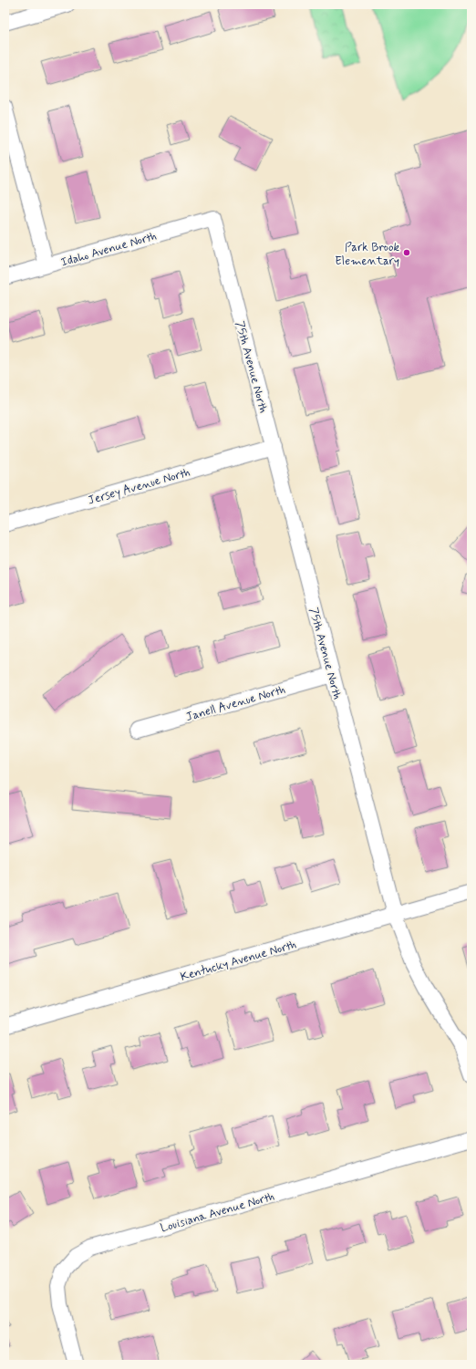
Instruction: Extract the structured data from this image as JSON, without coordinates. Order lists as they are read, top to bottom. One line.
{"streets":{"street":["Idaho Avenue North","75th Avenue North","Jersey Avenue North","Janell Avenue North","Kentucky Avenue North","Louisiana Avenue North"]},"crossings":[["Idaho Avenue North","75th Avenue North"],["75th Avenue North","Jersey Avenue North"],["75th Avenue North","Janell Avenue North"],["75th Avenue North","Kentucky Avenue North"]],"places":["Park Brook Elementary"]}
